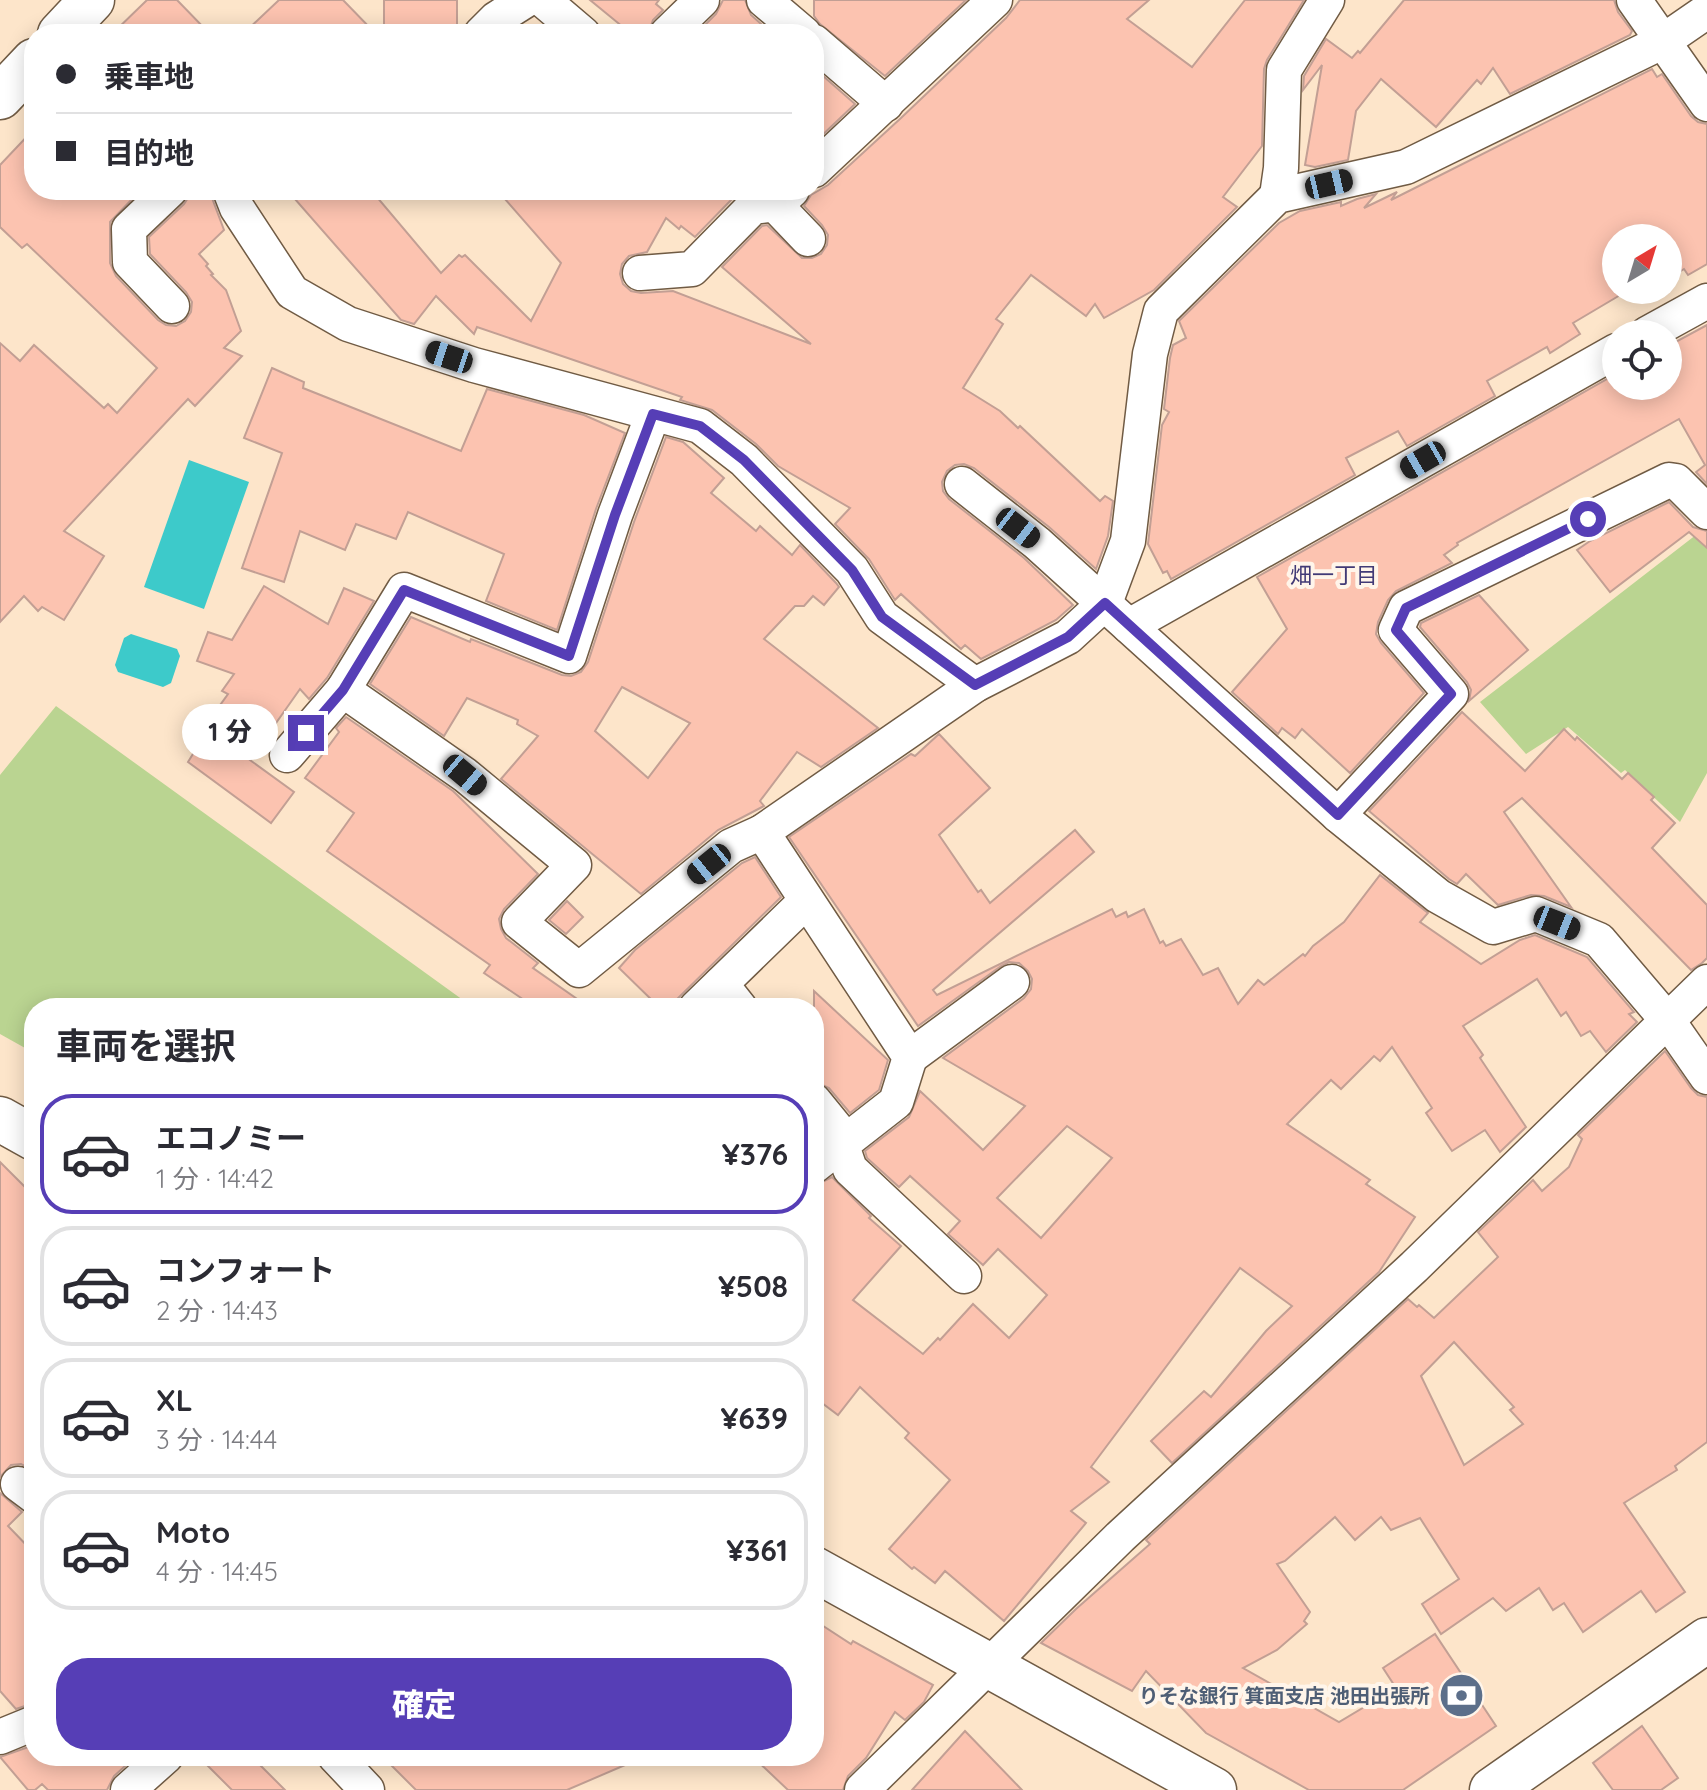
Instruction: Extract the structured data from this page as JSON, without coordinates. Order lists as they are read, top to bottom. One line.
{"districts":["畑一丁目"],"places":{"bank":["りそな銀行 箕面支店 池田出張所"]},"north":"top right","page":{"banner":["乗車地","目的地"],"bubble":"1 分","heading":"車両を選択","list":[{"name":"エコノミー","note":"1 分 · 14:42","value":"¥376"},{"name":"コンフォート","note":"2 分 · 14:43","value":"¥508"},{"name":"XL","note":"3 分 · 14:44","value":"¥639"},{"name":"Moto","note":"4 分 · 14:45","value":"¥361"}],"buttons":"確定"}}
